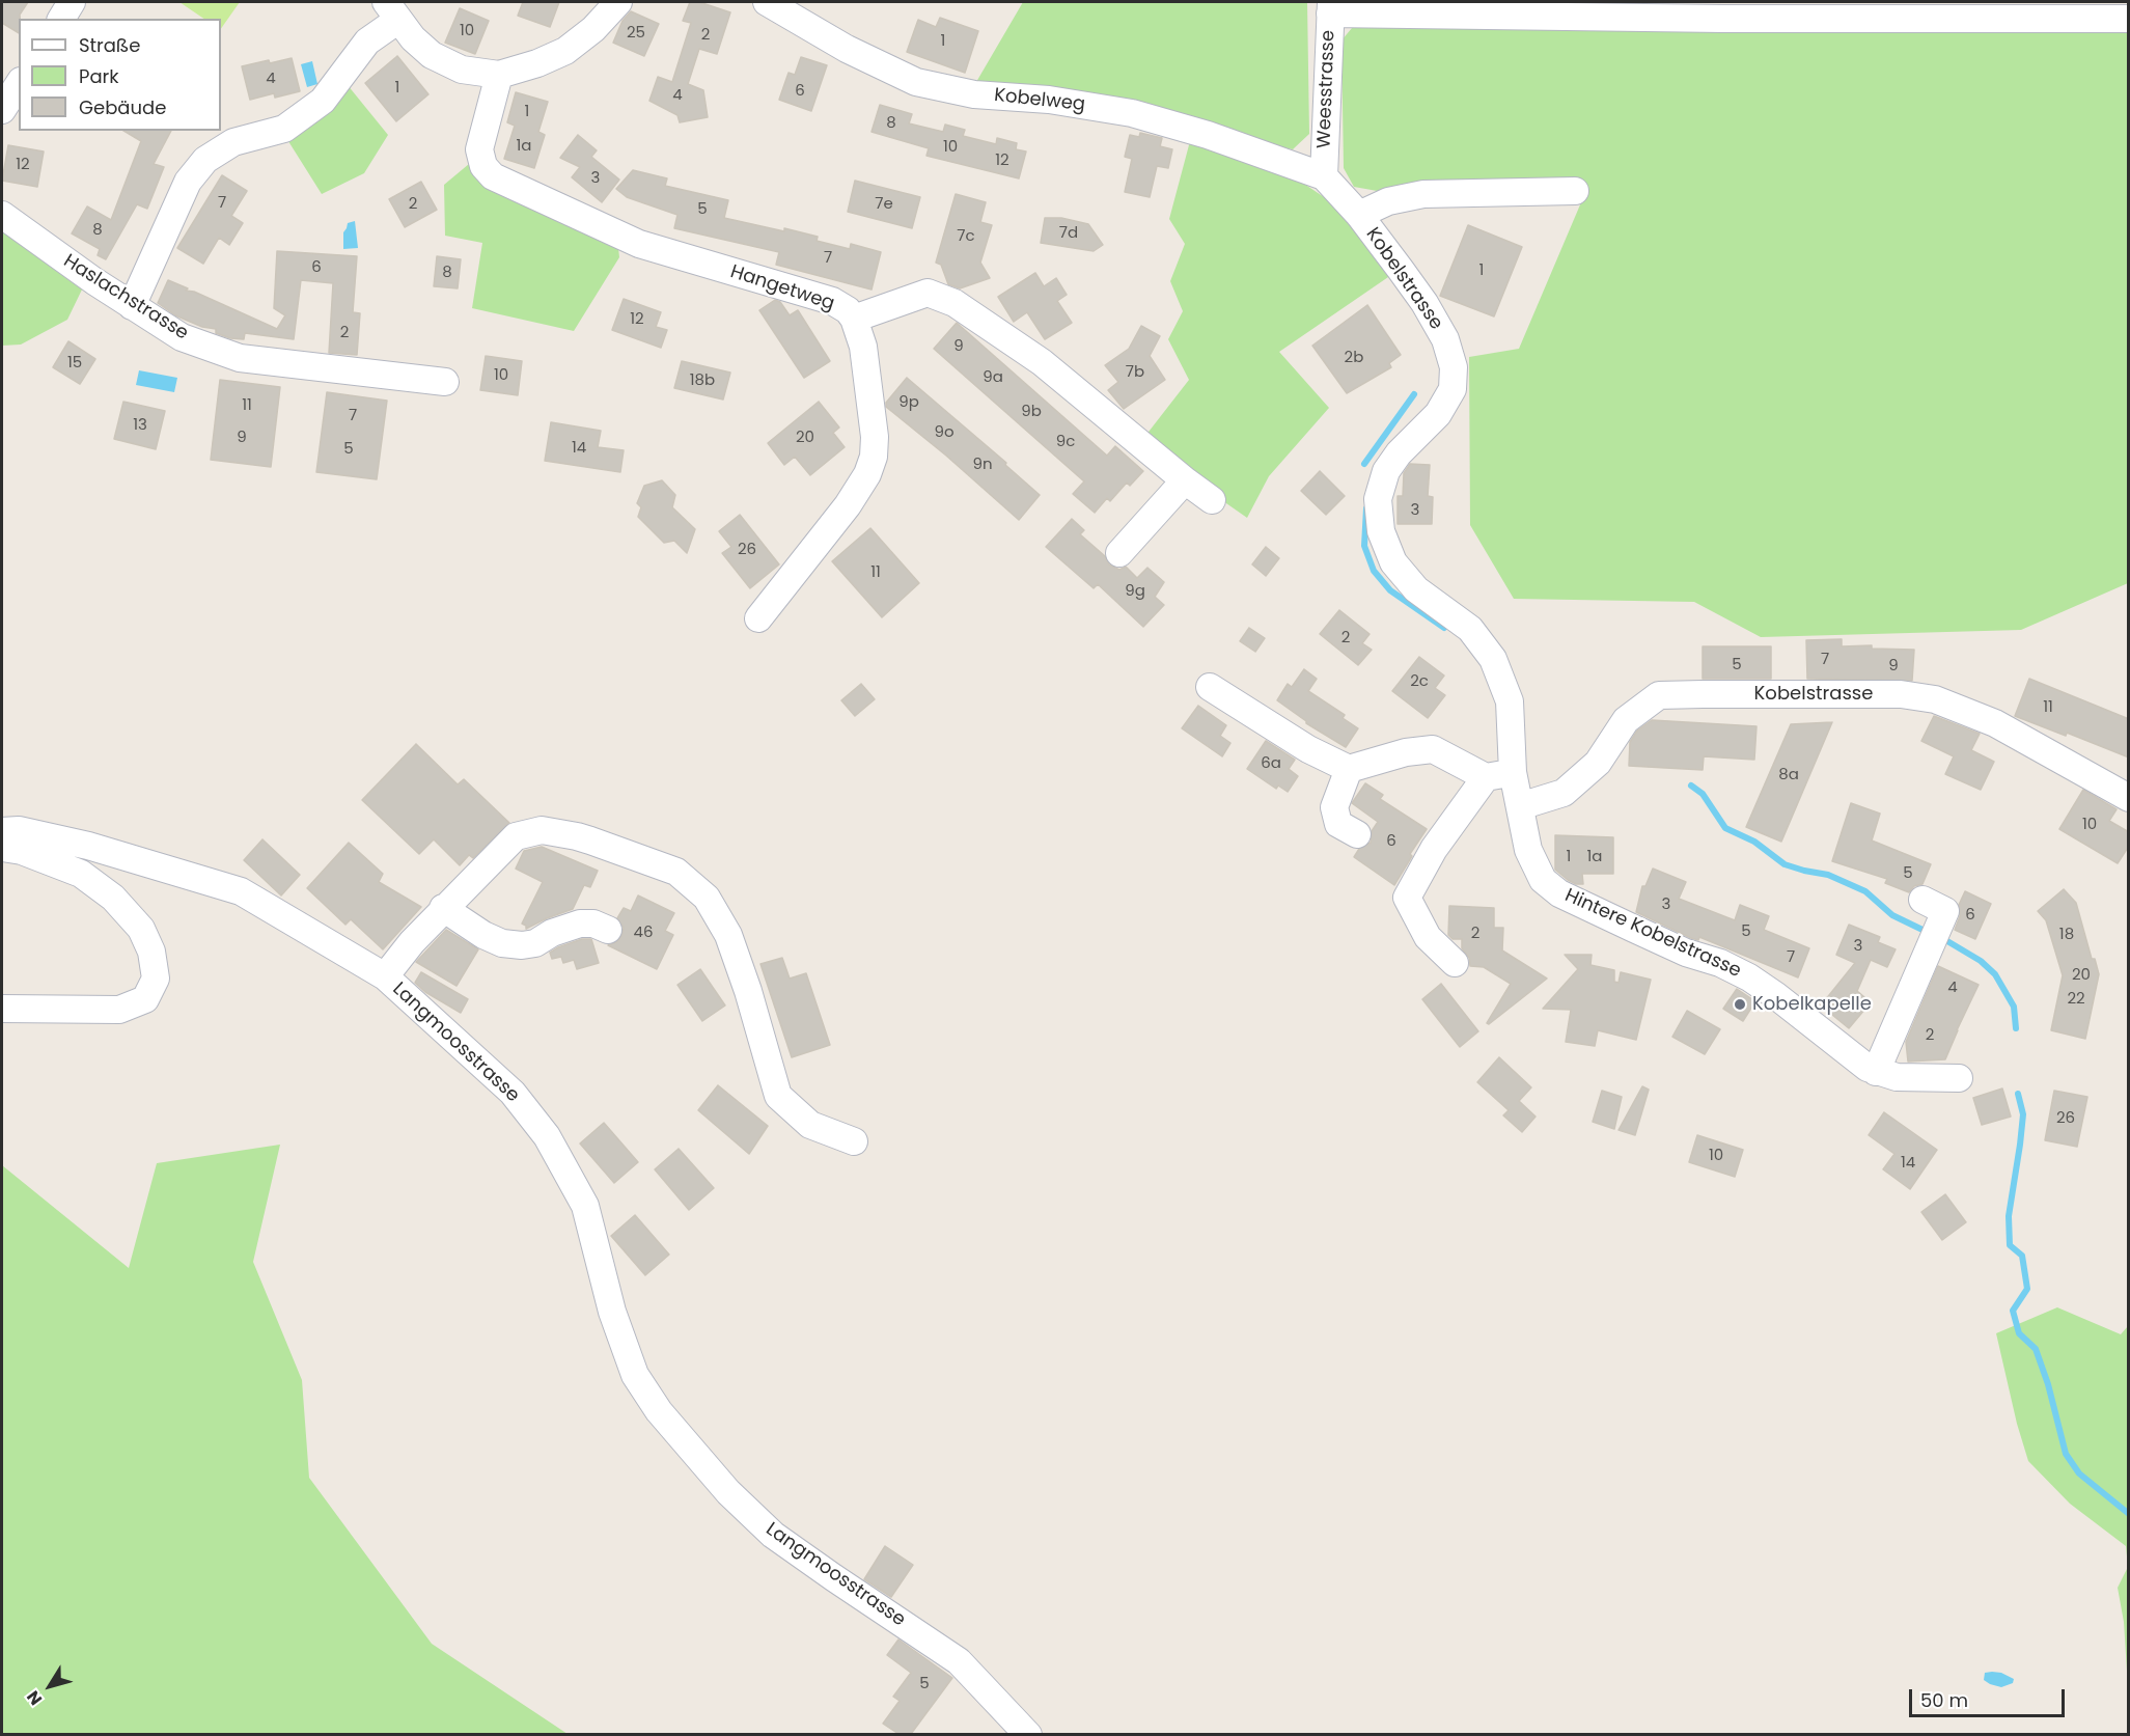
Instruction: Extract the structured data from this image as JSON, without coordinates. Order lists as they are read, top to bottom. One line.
{"streets":{"street":["Weesstrasse","Kobelweg","Kobelstrasse","Hangetweg","Haslachstrasse","Hintere Kobelstrasse","Langmoosstrasse"]},"crossings":[["Weesstrasse","Kobelweg"],["Weesstrasse","Kobelstrasse"],["Kobelweg","Kobelstrasse"],["Kobelstrasse","Hintere Kobelstrasse"]],"places":["Kobelkapelle"],"house_numbers":["10","25","2","1","4","1","6","4","1","8","1a","10","12","12","3","7","2","7e","5","8","7d","7c","7","6","1","8","12","2","9","2b","15","7b","10","9a","18b","9p","11","9b","7","13","9o","9","20","9c","14","5","9n","3","26","11","9g","2","7","5","9","2c","11","6a","8a","10","6","1","1a","5","3","6","5","46","2","18","3","7","20","4","22","2","26","10","14","5"],"legend":["Straße","Park","Gebäude"],"scale_bar":"50 m","north":"bottom left"}
